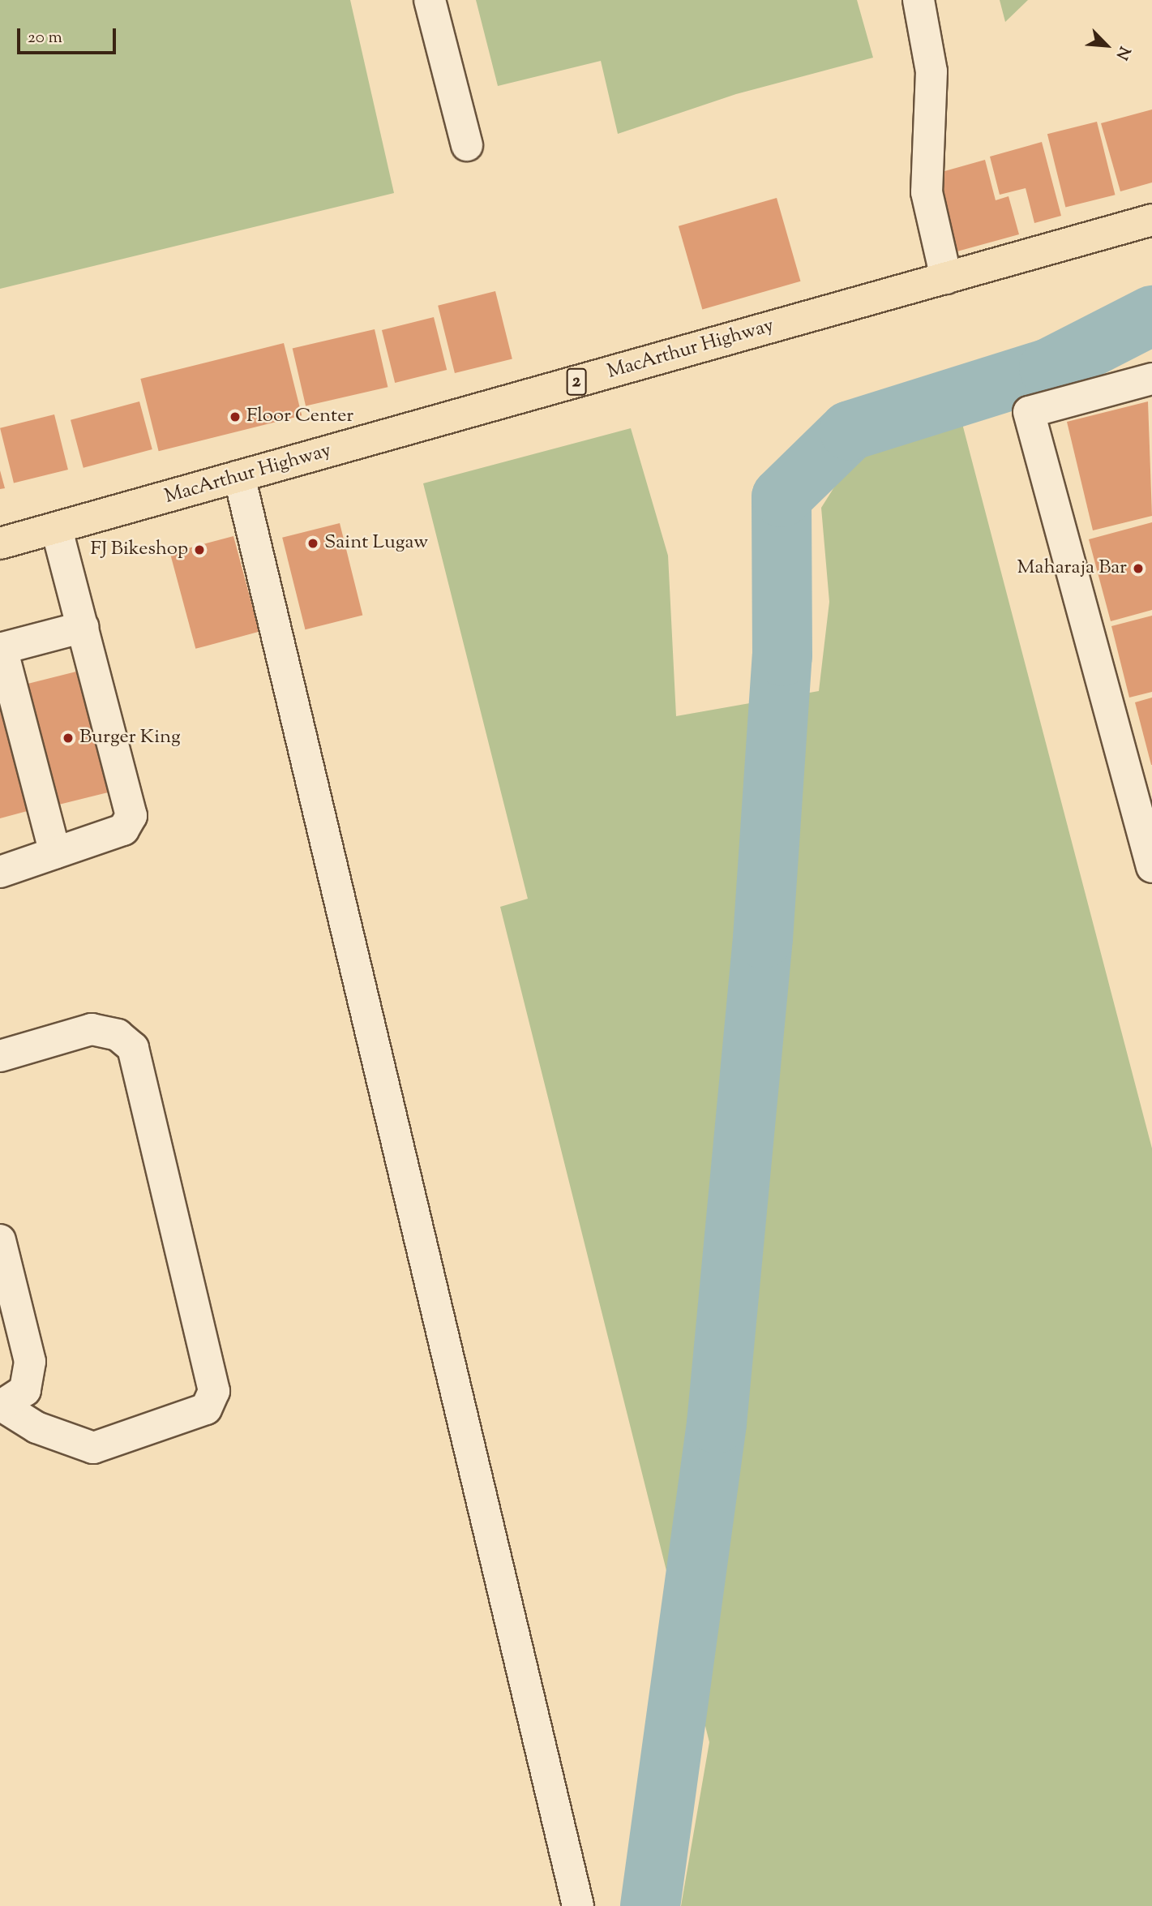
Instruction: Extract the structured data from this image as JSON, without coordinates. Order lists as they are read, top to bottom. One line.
{"streets":{"highway":["MacArthur Highway","2"]},"places":["Floor Center","Saint Lugaw","FJ Bikeshop","Maharaja Bar","Burger King"],"scale_bar":"20 m","north":"bottom right"}
